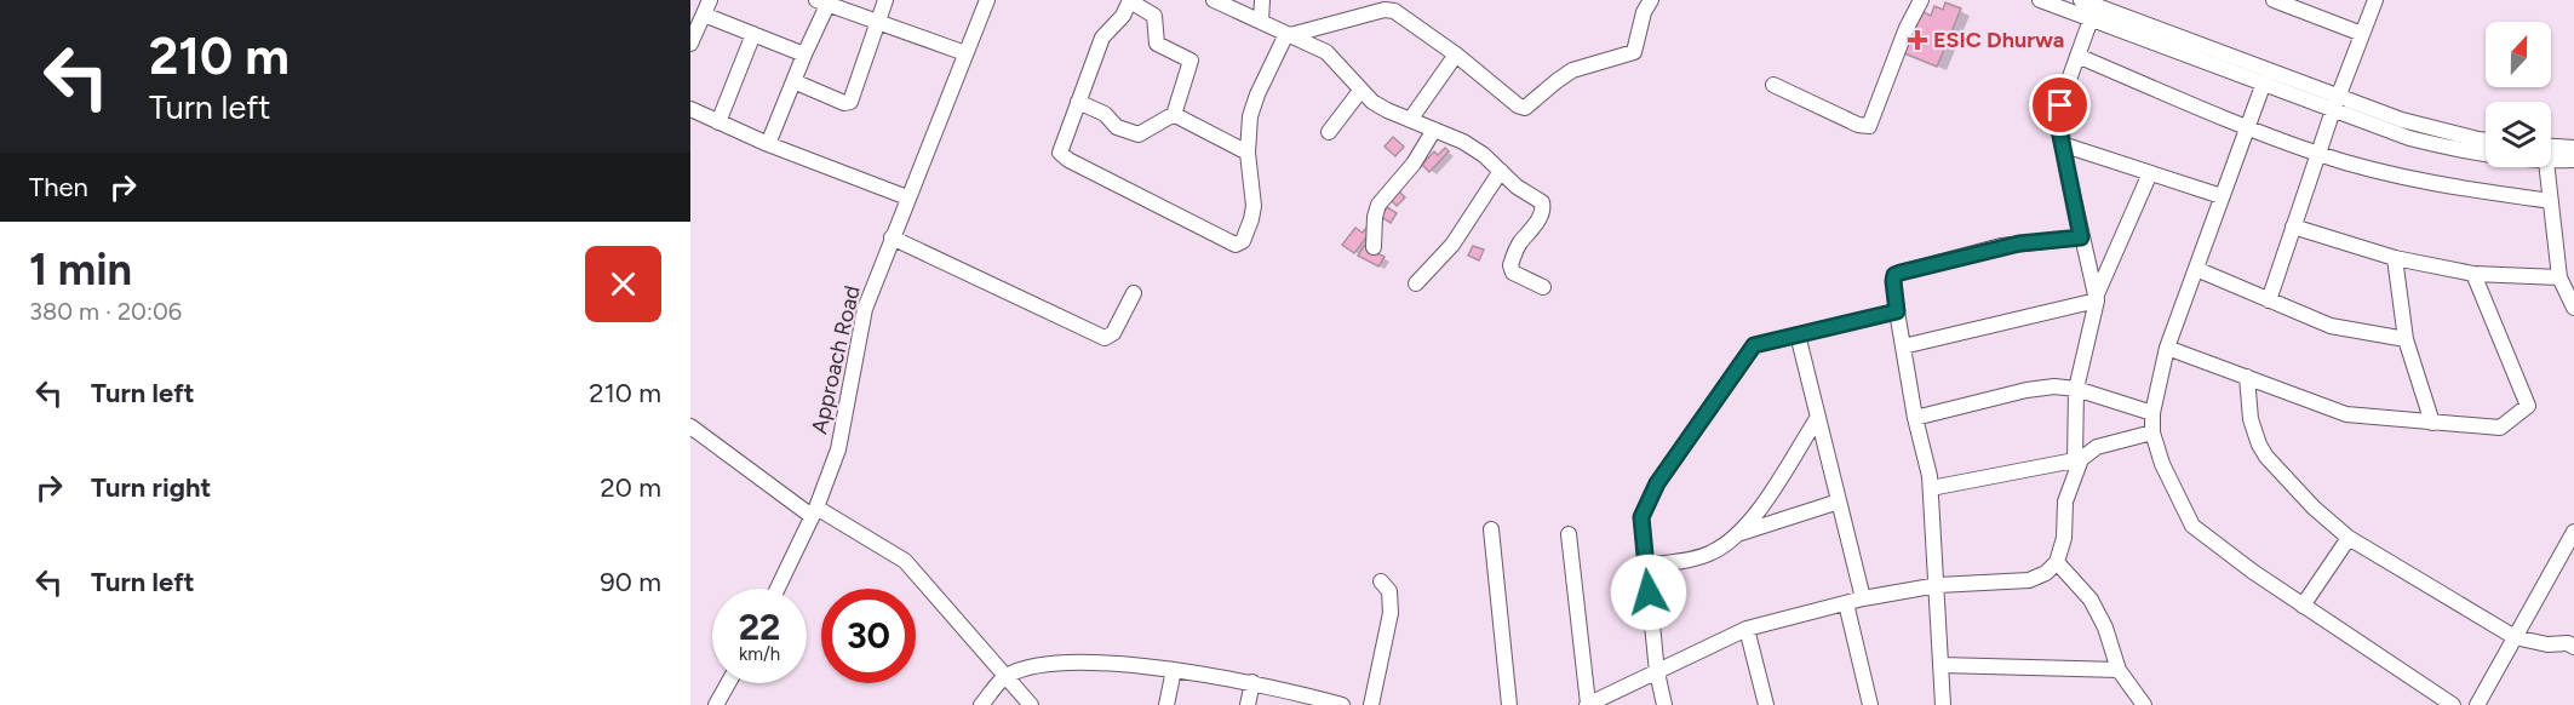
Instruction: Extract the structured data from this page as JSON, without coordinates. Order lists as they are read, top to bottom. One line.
{"streets":{"street":["Approach Road"]},"places":{"health":["ESIC Dhurwa"]},"north":"top","page":{"turn":["210 m","Turn left"],"then":"Then","heading":["1 min","380 m · 20:06"],"list":[{"name":"Turn left","value":"210 m"},{"name":"Turn right","value":"20 m"},{"name":"Turn left","value":"90 m"}],"speed":"22 km/h","limit":"30"}}
